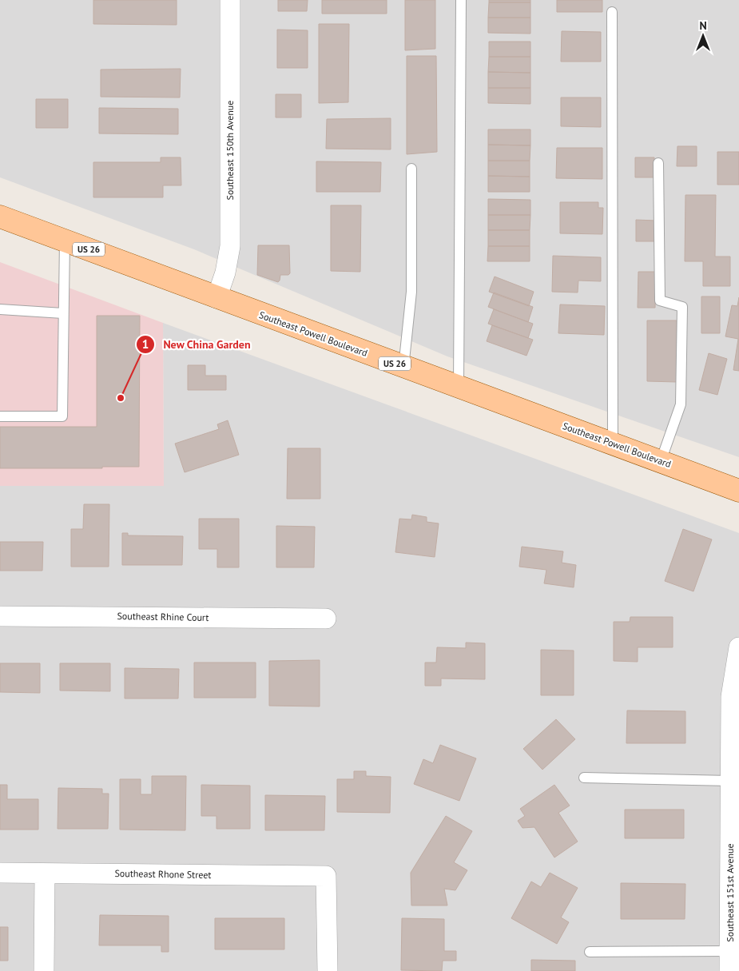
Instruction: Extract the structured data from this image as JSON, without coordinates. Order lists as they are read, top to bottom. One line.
{"streets":{"main road":["US 26","Southeast Powell Boulevard"],"street":["Southeast 150th Avenue","Southeast Rhine Court","Southeast Rhone Street","Southeast 151st Avenue"]},"crossings":[["Southeast 150th Avenue","Southeast Powell Boulevard"]],"places":["New China Garden"],"north":"top"}
